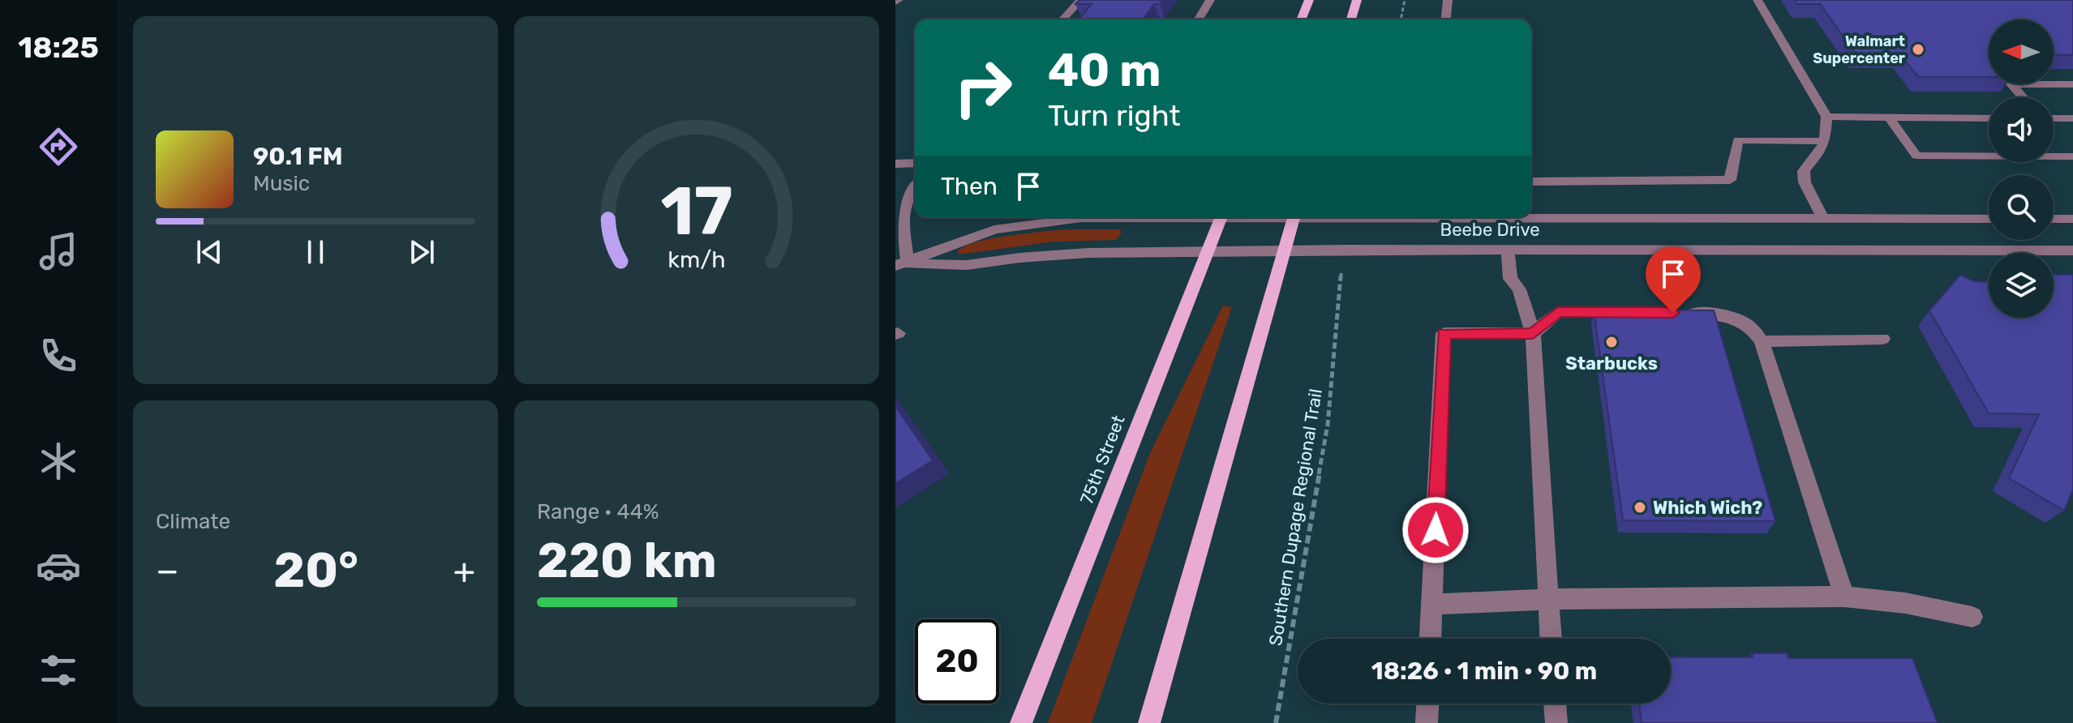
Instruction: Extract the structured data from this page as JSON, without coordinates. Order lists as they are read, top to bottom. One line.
{"streets":{"main road":["75th Street"],"street":["Beebe Drive"],"path":["Southern Dupage Regional Trail"]},"crossings":[["Beebe Drive","75th Street"]],"places":["Walmart Supercenter","Starbucks","Which Wich?"],"north":"left","page":{"tabs":"18:25","turn":["40 m","Turn right"],"song":["90.1 FM","Music"],"then":"Then","tile":["Climate",["Range · 44%","220 km"]],"heat":["−","20°","+"],"limit":"20","trip":"18:26 · 1 min · 90 m","gauge":["17","km/h"]}}
